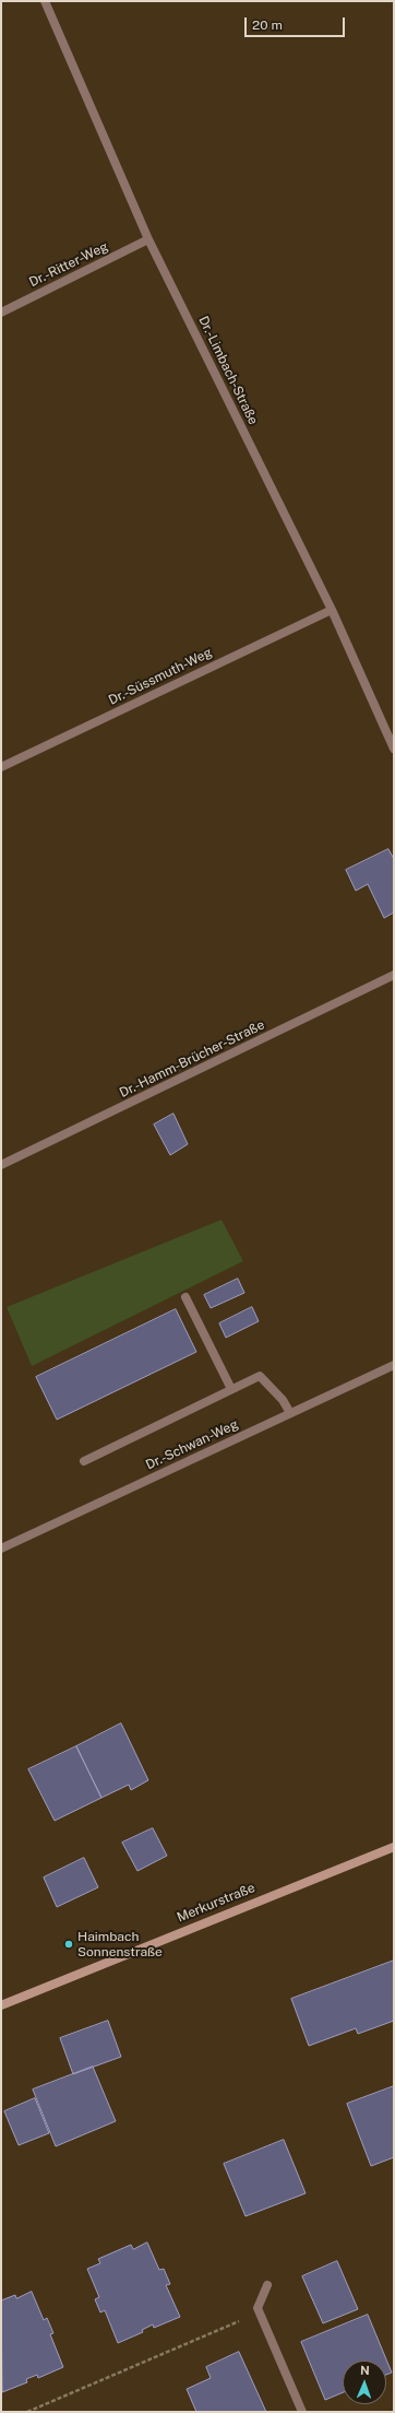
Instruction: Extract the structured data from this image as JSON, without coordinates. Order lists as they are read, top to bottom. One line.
{"streets":{"main road":["Merkurstraße"],"street":["Dr.-Ritter-Weg","Dr.-Limbach-Straße","Dr.-Süssmuth-Weg","Dr.-Hamm-Brücher-Straße","Dr.-Schwan-Weg"]},"crossings":[["Dr.-Ritter-Weg","Dr.-Limbach-Straße"],["Dr.-Limbach-Straße","Dr.-Süssmuth-Weg"]],"places":["Haimbach Sonnenstraße"],"scale_bar":"20 m","north":"top"}
